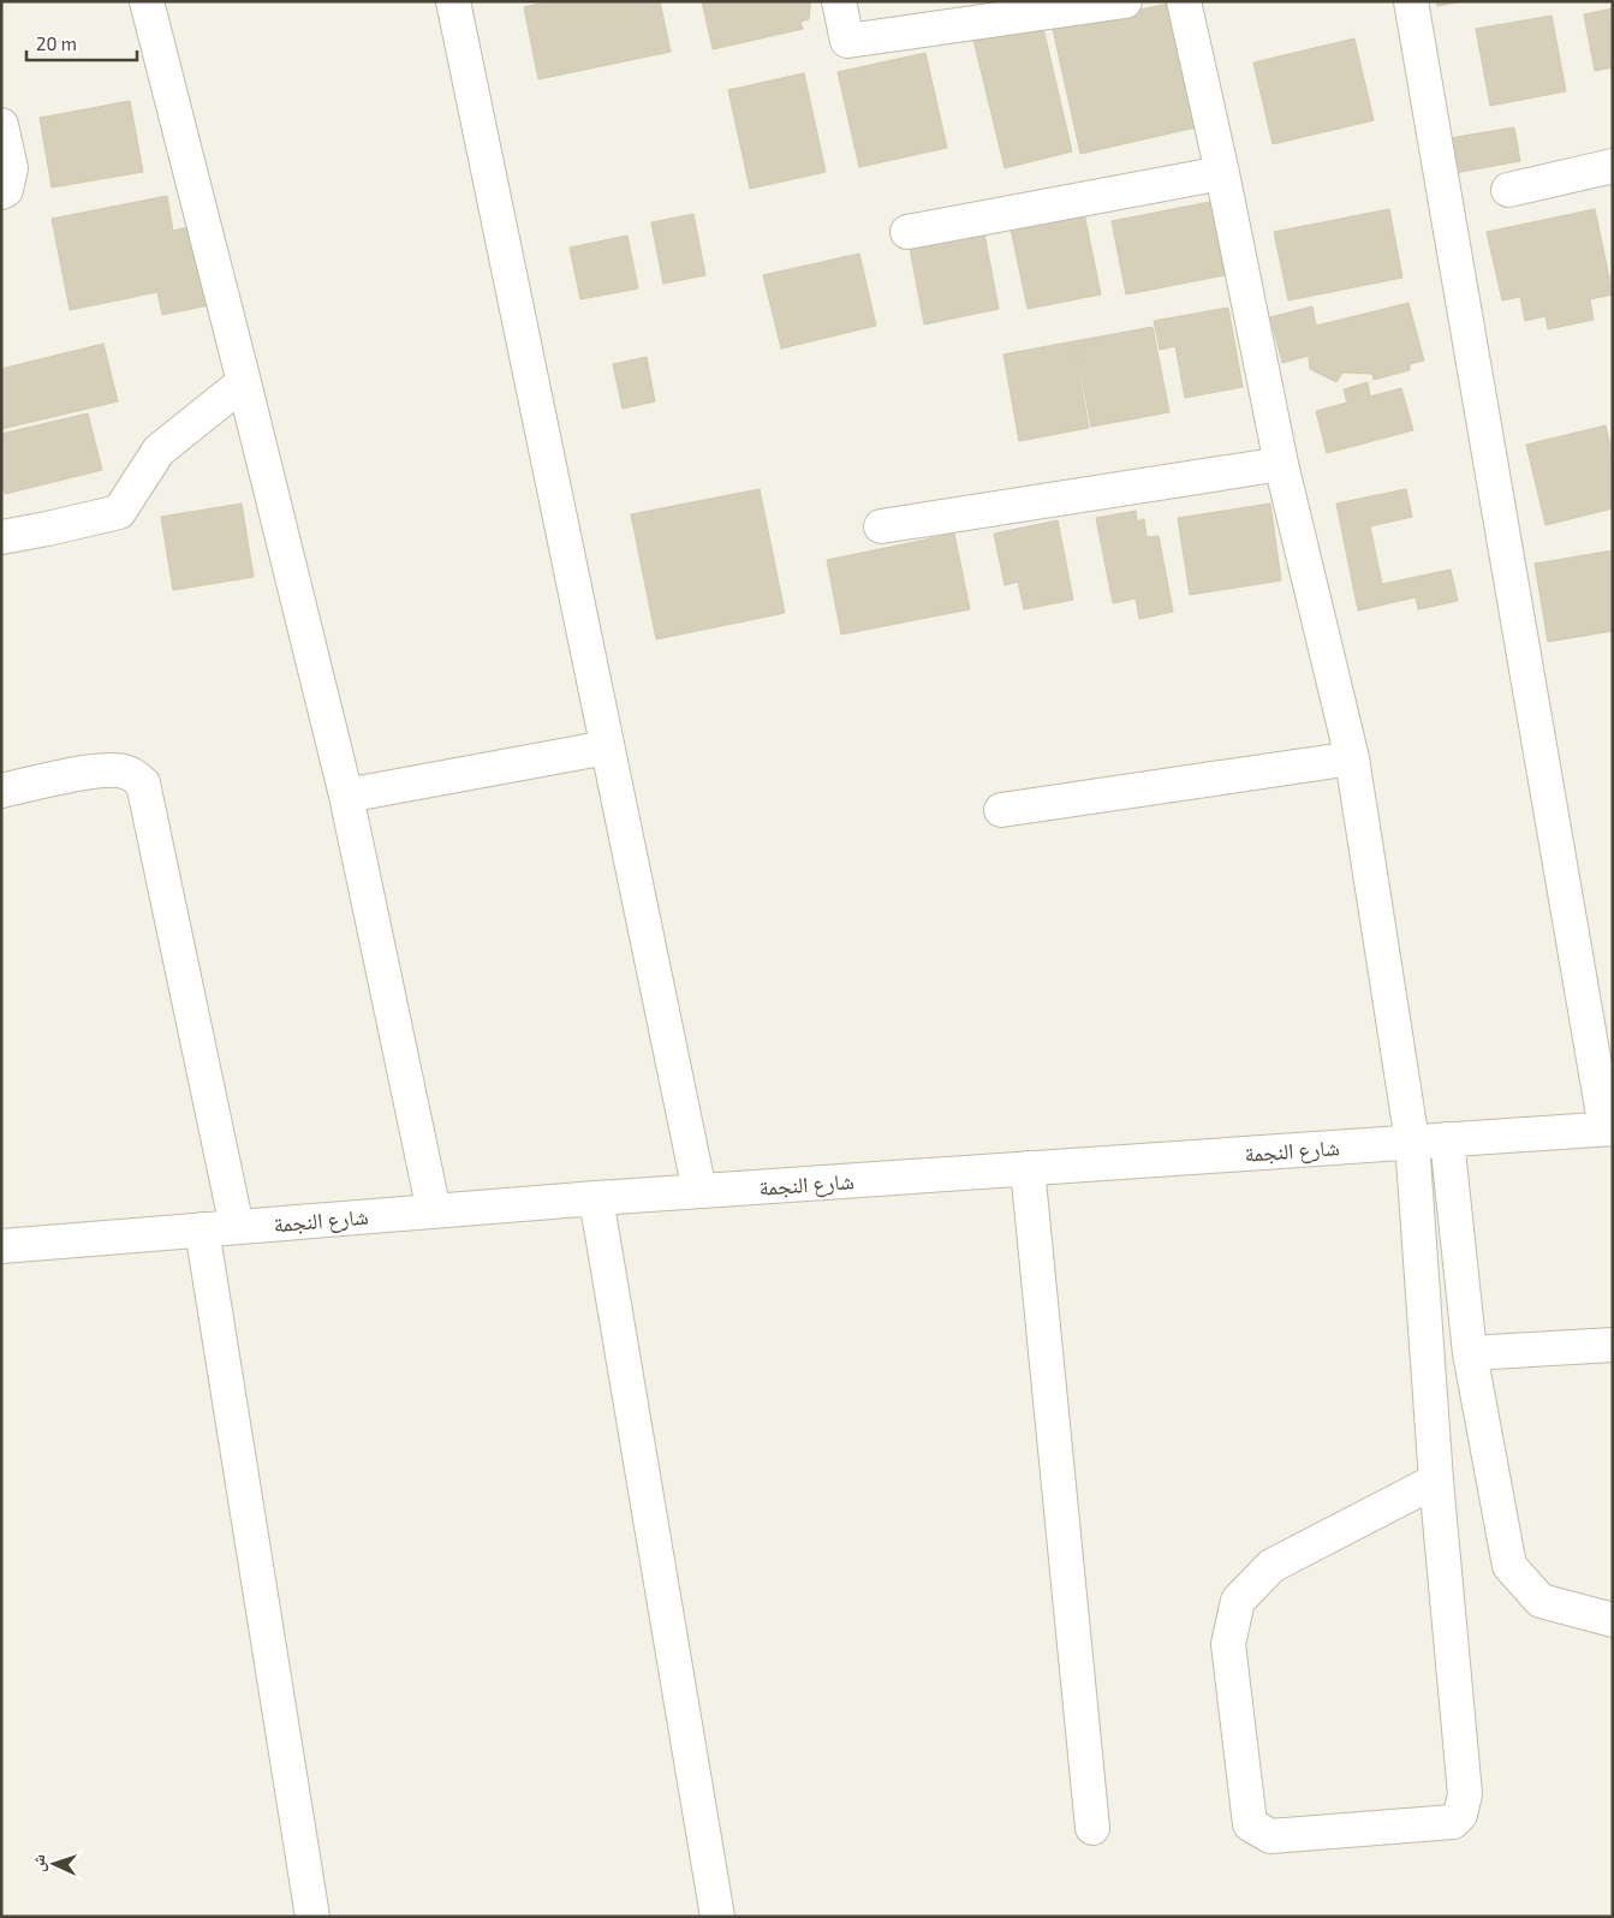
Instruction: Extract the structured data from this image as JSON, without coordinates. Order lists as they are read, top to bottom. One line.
{"streets":{"street":["شارع النجمة"]},"scale_bar":"20 m","north":"left"}
